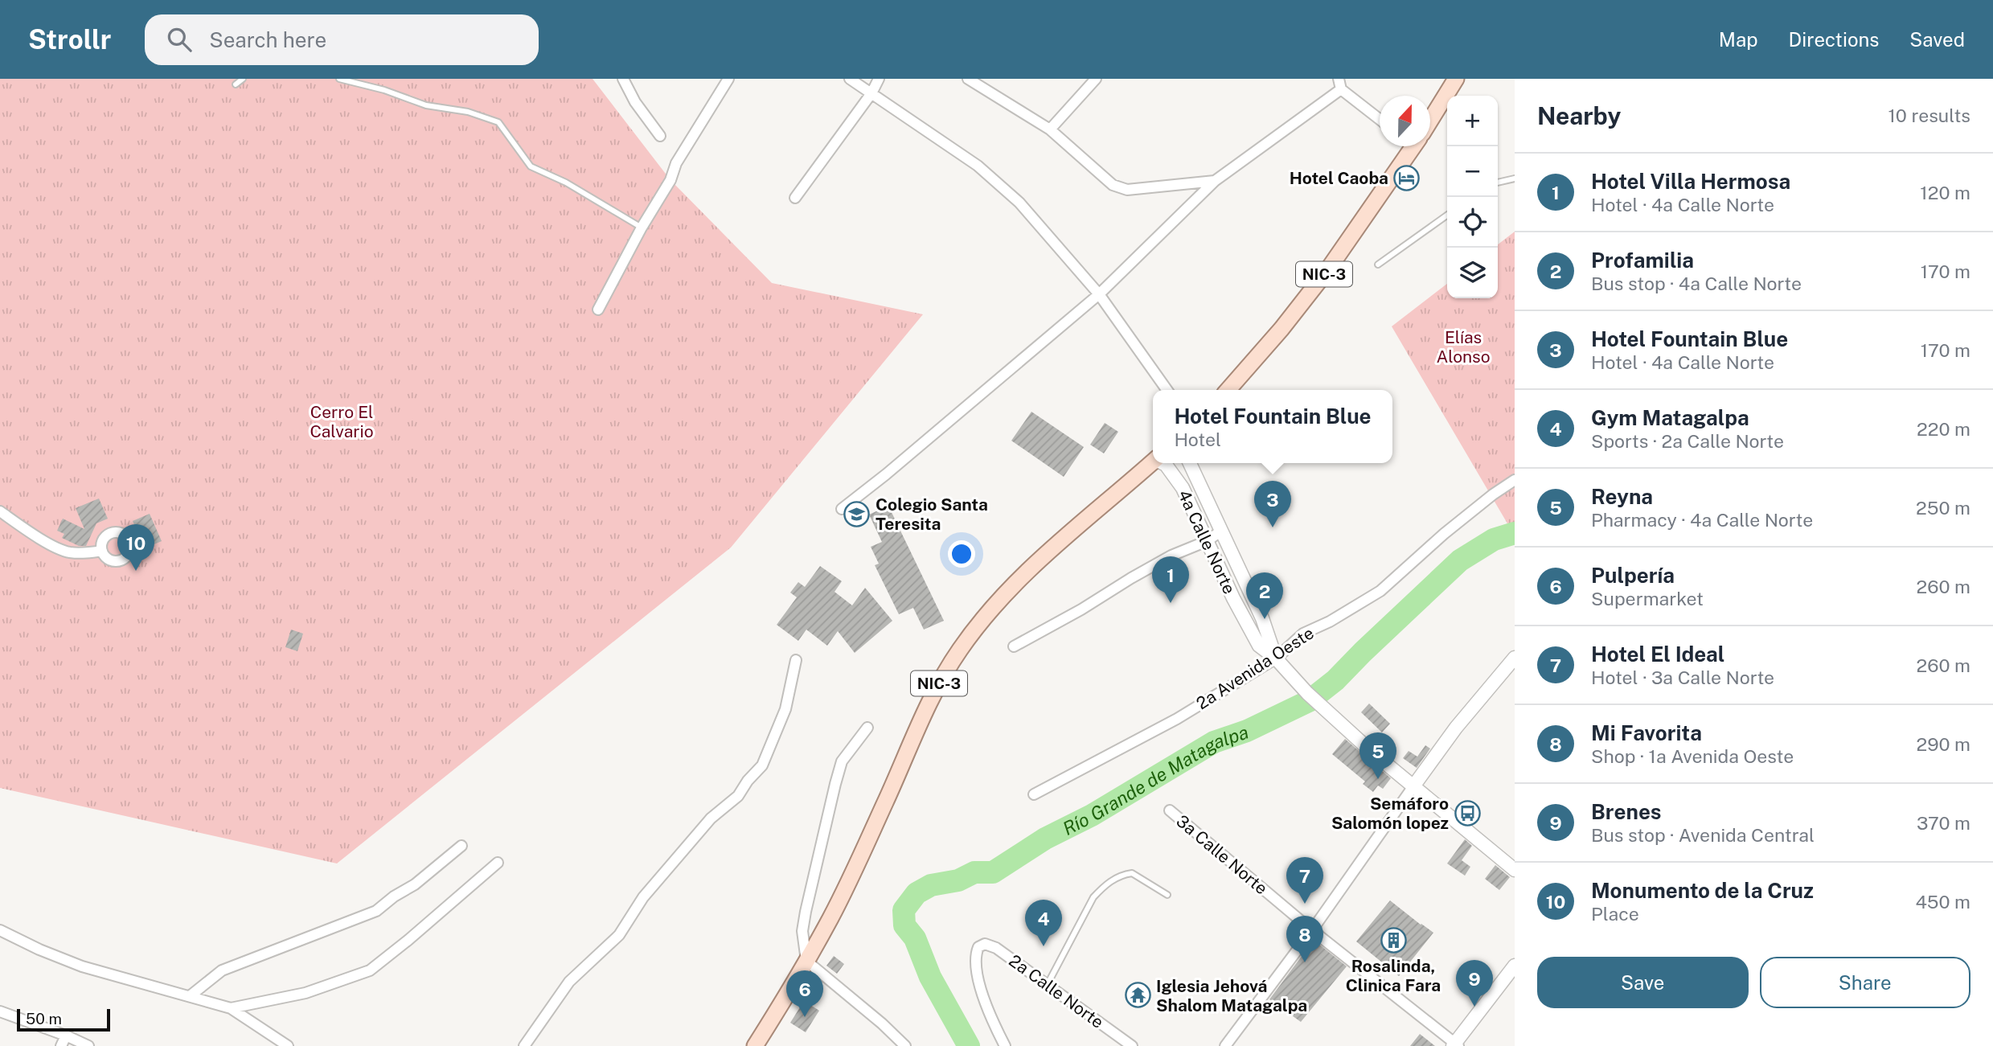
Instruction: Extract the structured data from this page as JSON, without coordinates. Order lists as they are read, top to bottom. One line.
{"streets":{"main road":["NIC-3"],"street":["4a Calle Norte","2a Avenida Oeste","3a Calle Norte","2a Calle Norte"]},"crossings":[["4a Calle Norte","2a Avenida Oeste"]],"water":["Río Grande de Matagalpa"],"parks":["Elías Alonso","Cerro El Calvario"],"places":{"hotel":["Hotel Caoba"],"school or university":["Colegio Santa Teresita"],"bus stop":["Semáforo Salomón lopez"],"building":["Rosalinda, Clinica Fara"],"temple":["Iglesia Jehová Shalom Matagalpa"]},"scale_bar":"50 m","north":"top","page":{"header":"Strollr","search":"Search here","nav":["Map","Directions","Saved"],"heading":["Nearby","10 results"],"map_buttons":["+","−"],"list":[{"mark":"1","name":"Hotel Villa Hermosa","note":"Hotel · 4a Calle Norte","value":"120 m"},{"mark":"2","name":"Profamilia","note":"Bus stop · 4a Calle Norte","value":"170 m"},{"mark":"3","name":"Hotel Fountain Blue","note":"Hotel · 4a Calle Norte","value":"170 m"},{"mark":"4","name":"Gym Matagalpa","note":"Sports · 2a Calle Norte","value":"220 m"},{"mark":"5","name":"Reyna","note":"Pharmacy · 4a Calle Norte","value":"250 m"},{"mark":"6","name":"Pulpería","note":"Supermarket","value":"260 m"},{"mark":"7","name":"Hotel El Ideal","note":"Hotel · 3a Calle Norte","value":"260 m"},{"mark":"8","name":"Mi Favorita","note":"Shop · 1a Avenida Oeste","value":"290 m"},{"mark":"9","name":"Brenes","note":"Bus stop · Avenida Central","value":"370 m"},{"mark":"10","name":"Monumento de la Cruz","note":"Place","value":"450 m"}],"popup":["Hotel Fountain Blue","Hotel"],"pins":["3","10","1","2","5","7","4","8","9","6"],"buttons":["Save","Share"],"scale":"50 m"}}
